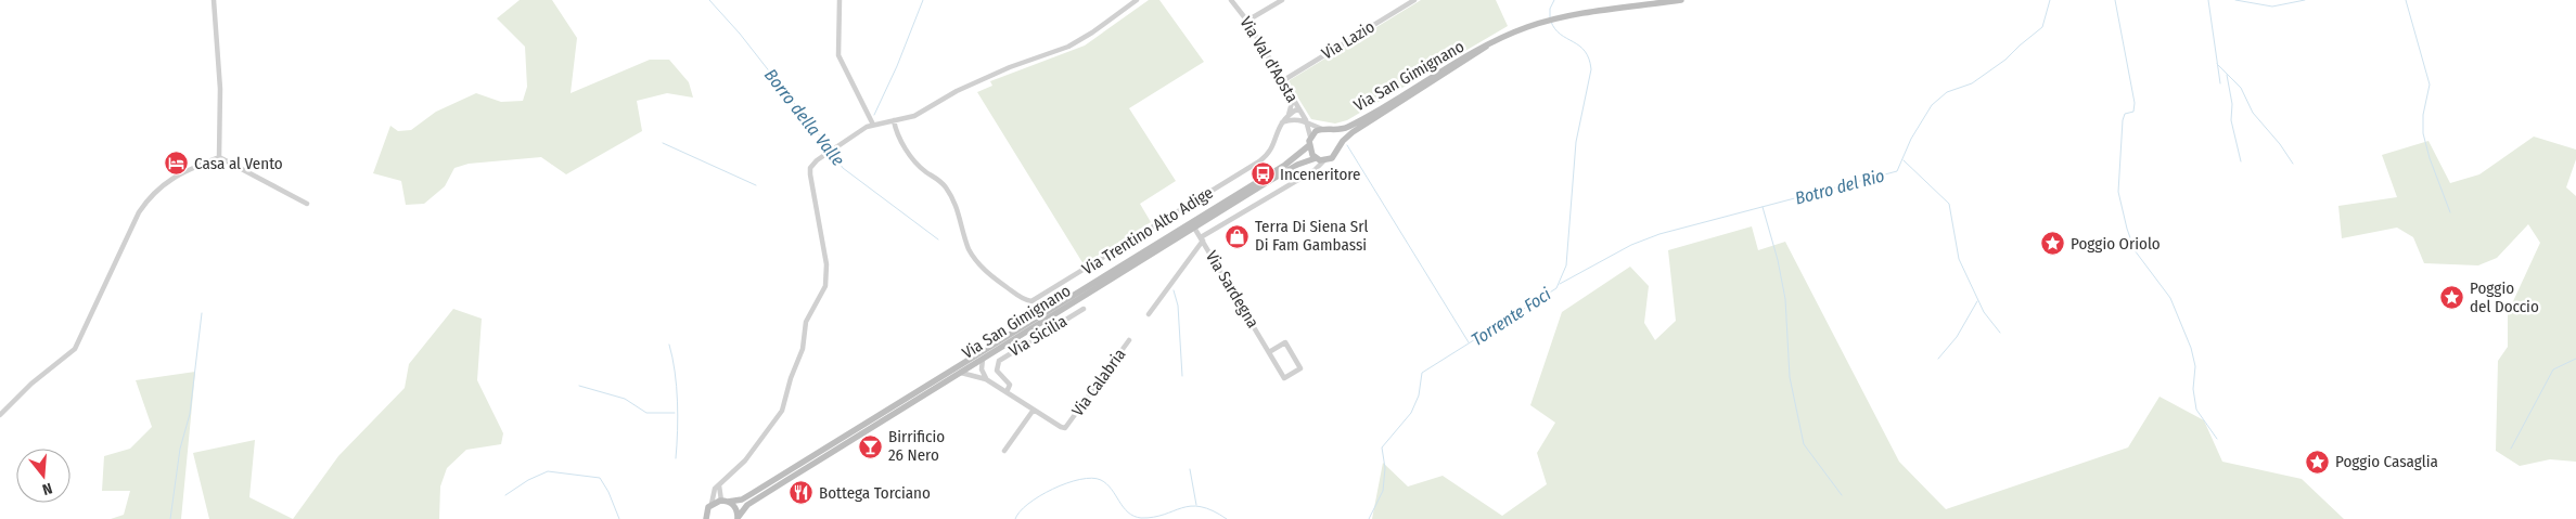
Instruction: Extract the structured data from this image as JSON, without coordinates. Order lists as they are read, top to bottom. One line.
{"streets":{"main road":["Via San Gimignano"],"street":["Via Lazio","Via Val d'Aosta","Via Trentino Alto Adige","Via Sardegna","Via Sicilia","Via Calabria"]},"crossings":[["Via Lazio","Via Val d'Aosta"],["Via Val d'Aosta","Via San Gimignano"],["Via Val d'Aosta","Via Trentino Alto Adige"],["Via San Gimignano","Via Sardegna"],["Via San Gimignano","Via Calabria"],["Via Sicilia","Via Calabria"]],"water":["Borro della Valle","Botro del Rio","Torrente Foci"],"places":{"hotel":["Casa al Vento"],"bus stop":["Inceneritore"],"shop":["Terra Di Siena Srl Di Fam Gambassi"],"place":["Poggio Oriolo","Poggio del Doccio","Poggio Casaglia"],"bar":["Birrificio 26 Nero"],"restaurant":["Bottega Torciano"]},"north":"bottom"}
